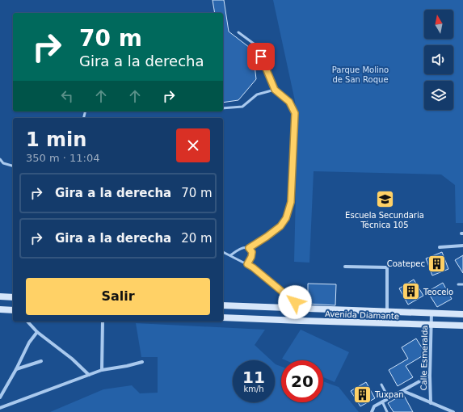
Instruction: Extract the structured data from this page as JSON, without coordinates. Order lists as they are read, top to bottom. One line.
{"streets":{"main road":["Avenida Diamante"],"street":["Calle Esmeralda"]},"crossings":[["Avenida Diamante","Calle Esmeralda"]],"parks":["Parque Molino de San Roque"],"places":{"school or university":["Escuela Secundaria Técnica 105"],"building":["Coatepec","Teocelo","Tuxpan"]},"north":"top","page":{"turn":["70 m","Gira a la derecha"],"heading":["1 min","350 m · 11:04"],"list":[{"name":"Gira a la derecha","value":"70 m"},{"name":"Gira a la derecha","value":"20 m"}],"buttons":"Salir","speed":"11 km/h","limit":"20"}}
